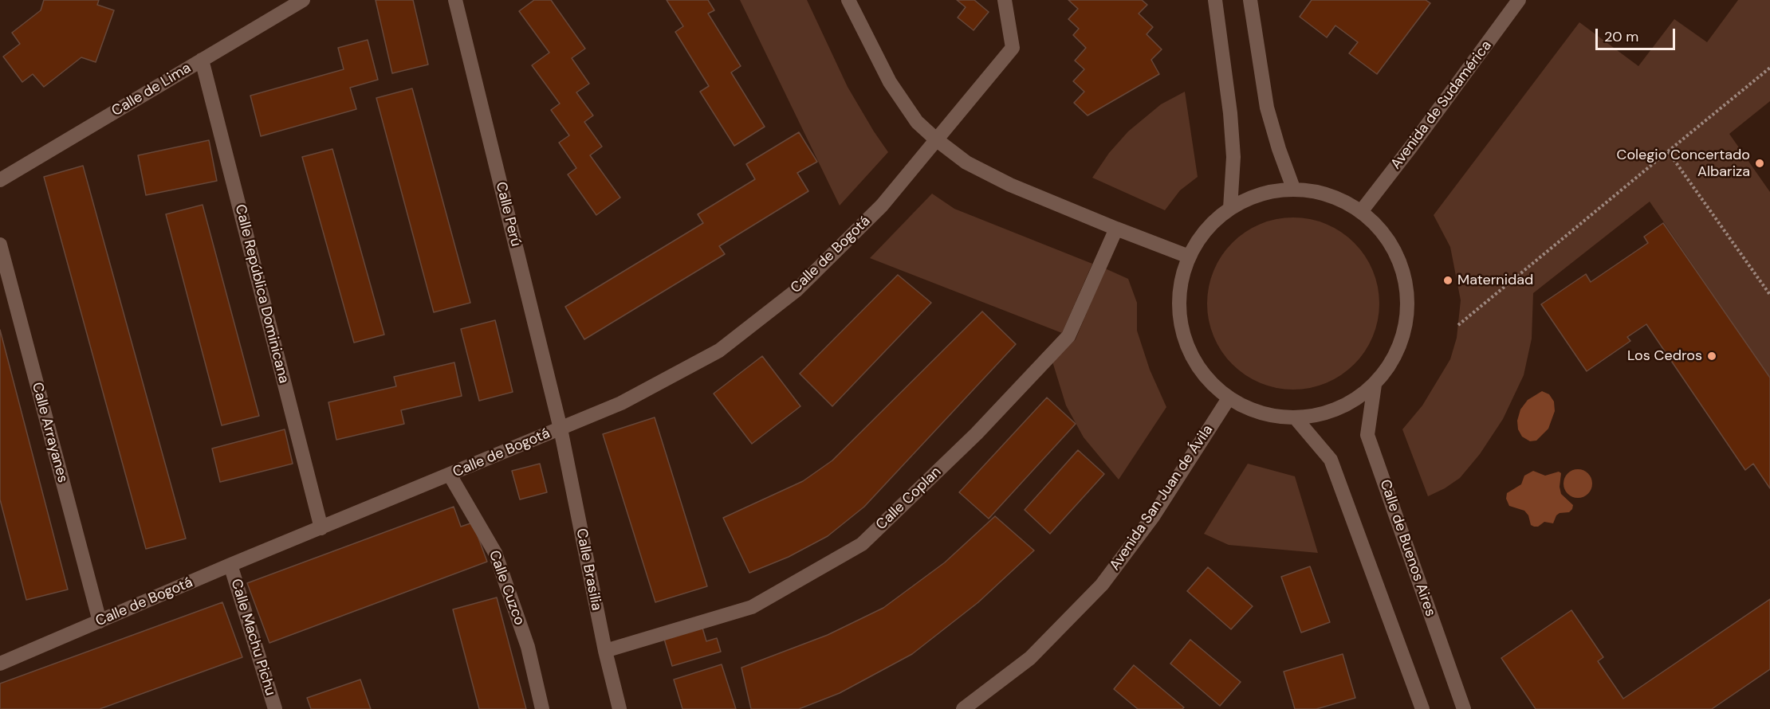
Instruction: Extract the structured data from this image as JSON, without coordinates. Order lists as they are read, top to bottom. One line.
{"streets":{"street":["Calle de Lima","Avenida de Sudamérica","Calle Perú","Calle de Bogotá","Calle República Dominicana","Calle Arrayanes","Avenida San Juan de Ávila","Calle Coplan","Calle de Buenos Aires","Calle Brasilia","Calle Cuzco","Calle Machu Pichu"]},"crossings":[["Calle de Lima","Calle República Dominicana"],["Calle Perú","Calle de Bogotá"],["Calle Perú","Calle Brasilia"],["Calle de Bogotá","Calle República Dominicana"],["Calle de Bogotá","Calle Arrayanes"],["Calle de Bogotá","Calle Brasilia"],["Calle de Bogotá","Calle Cuzco"],["Calle de Bogotá","Calle Machu Pichu"],["Calle Coplan","Calle Brasilia"]],"places":["Colegio Concertado Albariza","Maternidad","Los Cedros"],"scale_bar":"20 m"}
